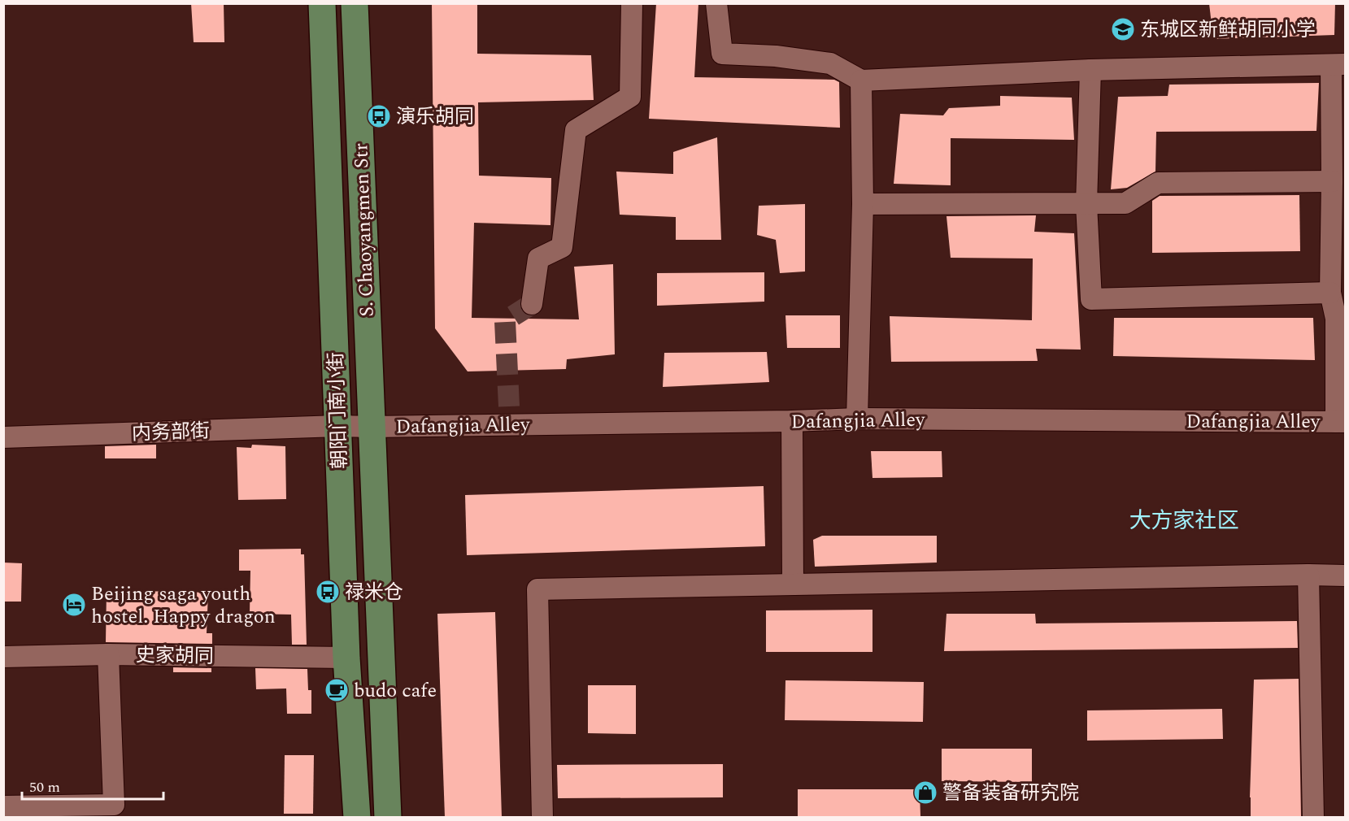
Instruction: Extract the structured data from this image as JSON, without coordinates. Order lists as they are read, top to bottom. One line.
{"streets":{"main road":["S. Chaoyangmen Str","朝阳门南小街"],"street":["Dafangjia Alley","内务部街","史家胡同"]},"crossings":[["S. Chaoyangmen Str","朝阳门南小街"],["S. Chaoyangmen Str","Dafangjia Alley"],["朝阳门南小街","Dafangjia Alley"],["朝阳门南小街","内务部街"],["朝阳门南小街","史家胡同"],["Dafangjia Alley","内务部街"]],"districts":["大方家社区"],"places":{"school or university":["东城区新鲜胡同小学"],"bus stop":["演乐胡同","禄米仓"],"hotel":["Beijing saga youth hostel. Happy dragon"],"cafe":["budo cafe"],"shop":["警备装备研究院"]},"scale_bar":"50 m"}
